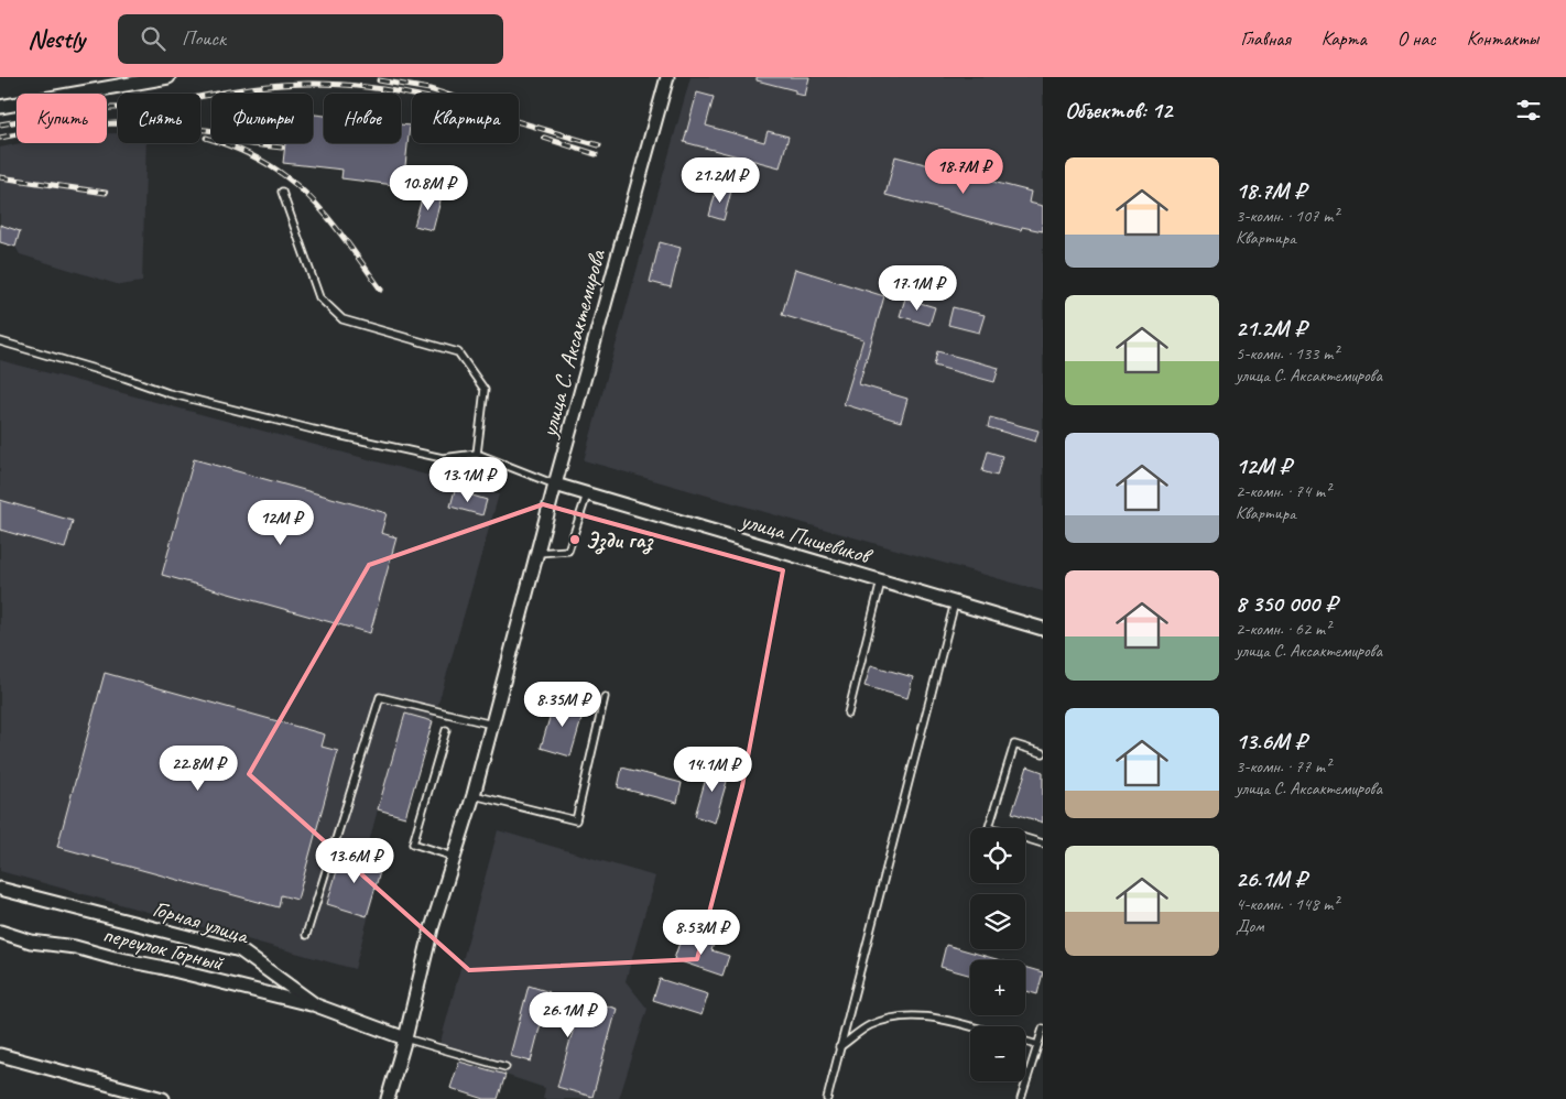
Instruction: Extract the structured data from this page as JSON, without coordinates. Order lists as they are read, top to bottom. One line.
{"streets":{"street":["улица С. Аксактемирова","улица Пищевиков","Горная улица","переулок Горный"]},"crossings":[["улица С. Аксактемирова","улица Пищевиков"],["улица С. Аксактемирова","Горная улица"],["Горная улица","переулок Горный"]],"places":["Эзди газ"],"page":{"header":"Nestly","search":"Поиск","nav":["Главная","Карта","О нас","Контакты"],"heading":"Объектов: 12","chip":["Купить","Снять","Фильтры","Новое","Квартира"],"list":[{"name":"18.7M ₽","note":"3-комн. · 107 m² · Квартира"},{"name":"21.2M ₽","note":"5-комн. · 133 m² · улица С. Аксактемирова"},{"name":"12M ₽","note":"2-комн. · 74 m² · Квартира"},{"name":"8 350 000 ₽","note":"2-комн. · 62 m² · улица С. Аксактемирова"},{"name":"13.6M ₽","note":"3-комн. · 77 m² · улица С. Аксактемирова"},{"name":"26.1M ₽","note":"4-комн. · 148 m² · Дом"}],"price":["18.7M ₽","21.2M ₽","10.8M ₽","17.1M ₽","13.1M ₽","12M ₽","8.35M ₽","22.8M ₽","14.1M ₽","13.6M ₽","8.53M ₽","26.1M ₽"],"map_buttons":["+","−"]}}
